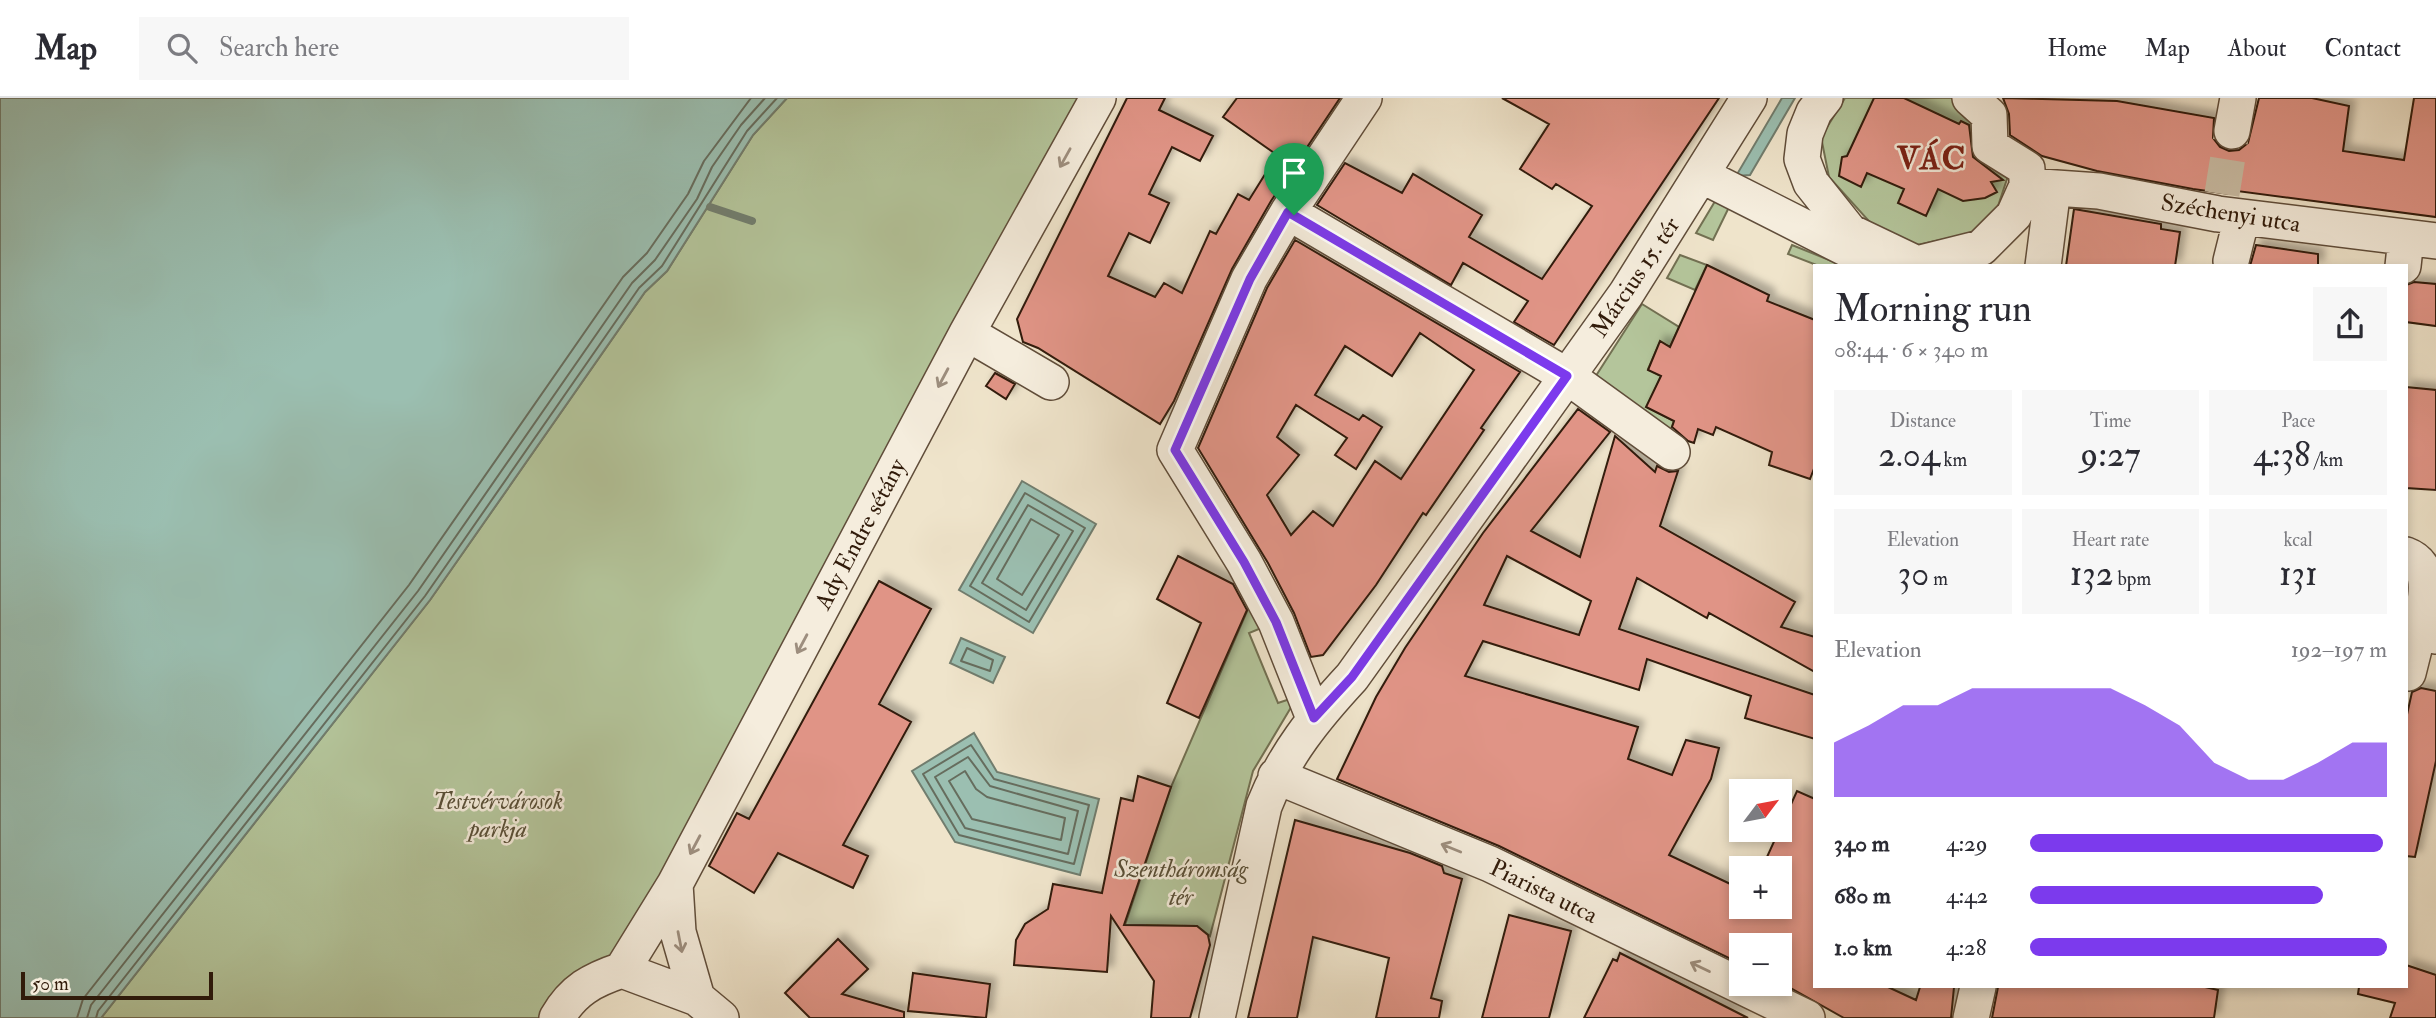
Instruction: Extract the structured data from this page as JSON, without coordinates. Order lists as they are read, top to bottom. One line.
{"streets":{"street":["Széchenyi utca","Március 15. tér","Ady Endre sétány","Piarista utca"]},"crossings":[["Március 15. tér","Piarista utca"]],"one_way":["Ady Endre sétány","Piarista utca"],"districts":["VÁC"],"parks":["Testvérvárosok parkja","Szentháromság tér"],"scale_bar":"50 m","north":"top right","page":{"header":"Map","search":"Search here","nav":["Home","Map","About","Contact"],"heading":["Morning run","08:44 · 6 × 340 m"],"stats":[["Distance","2.04 km"],["Time","9:27"],["Pace","4:38 /km"],["Elevation","30 m"],["Heart rate","132 bpm"],["kcal","131"]],"chart":["Elevation","192–197 m"],"map_buttons":["+","−"],"list":[{"name":"340 m","note":"4:29"},{"name":"680 m","note":"4:42"},{"name":"1.0 km","note":"4:28"}],"scale":"50 m"}}
